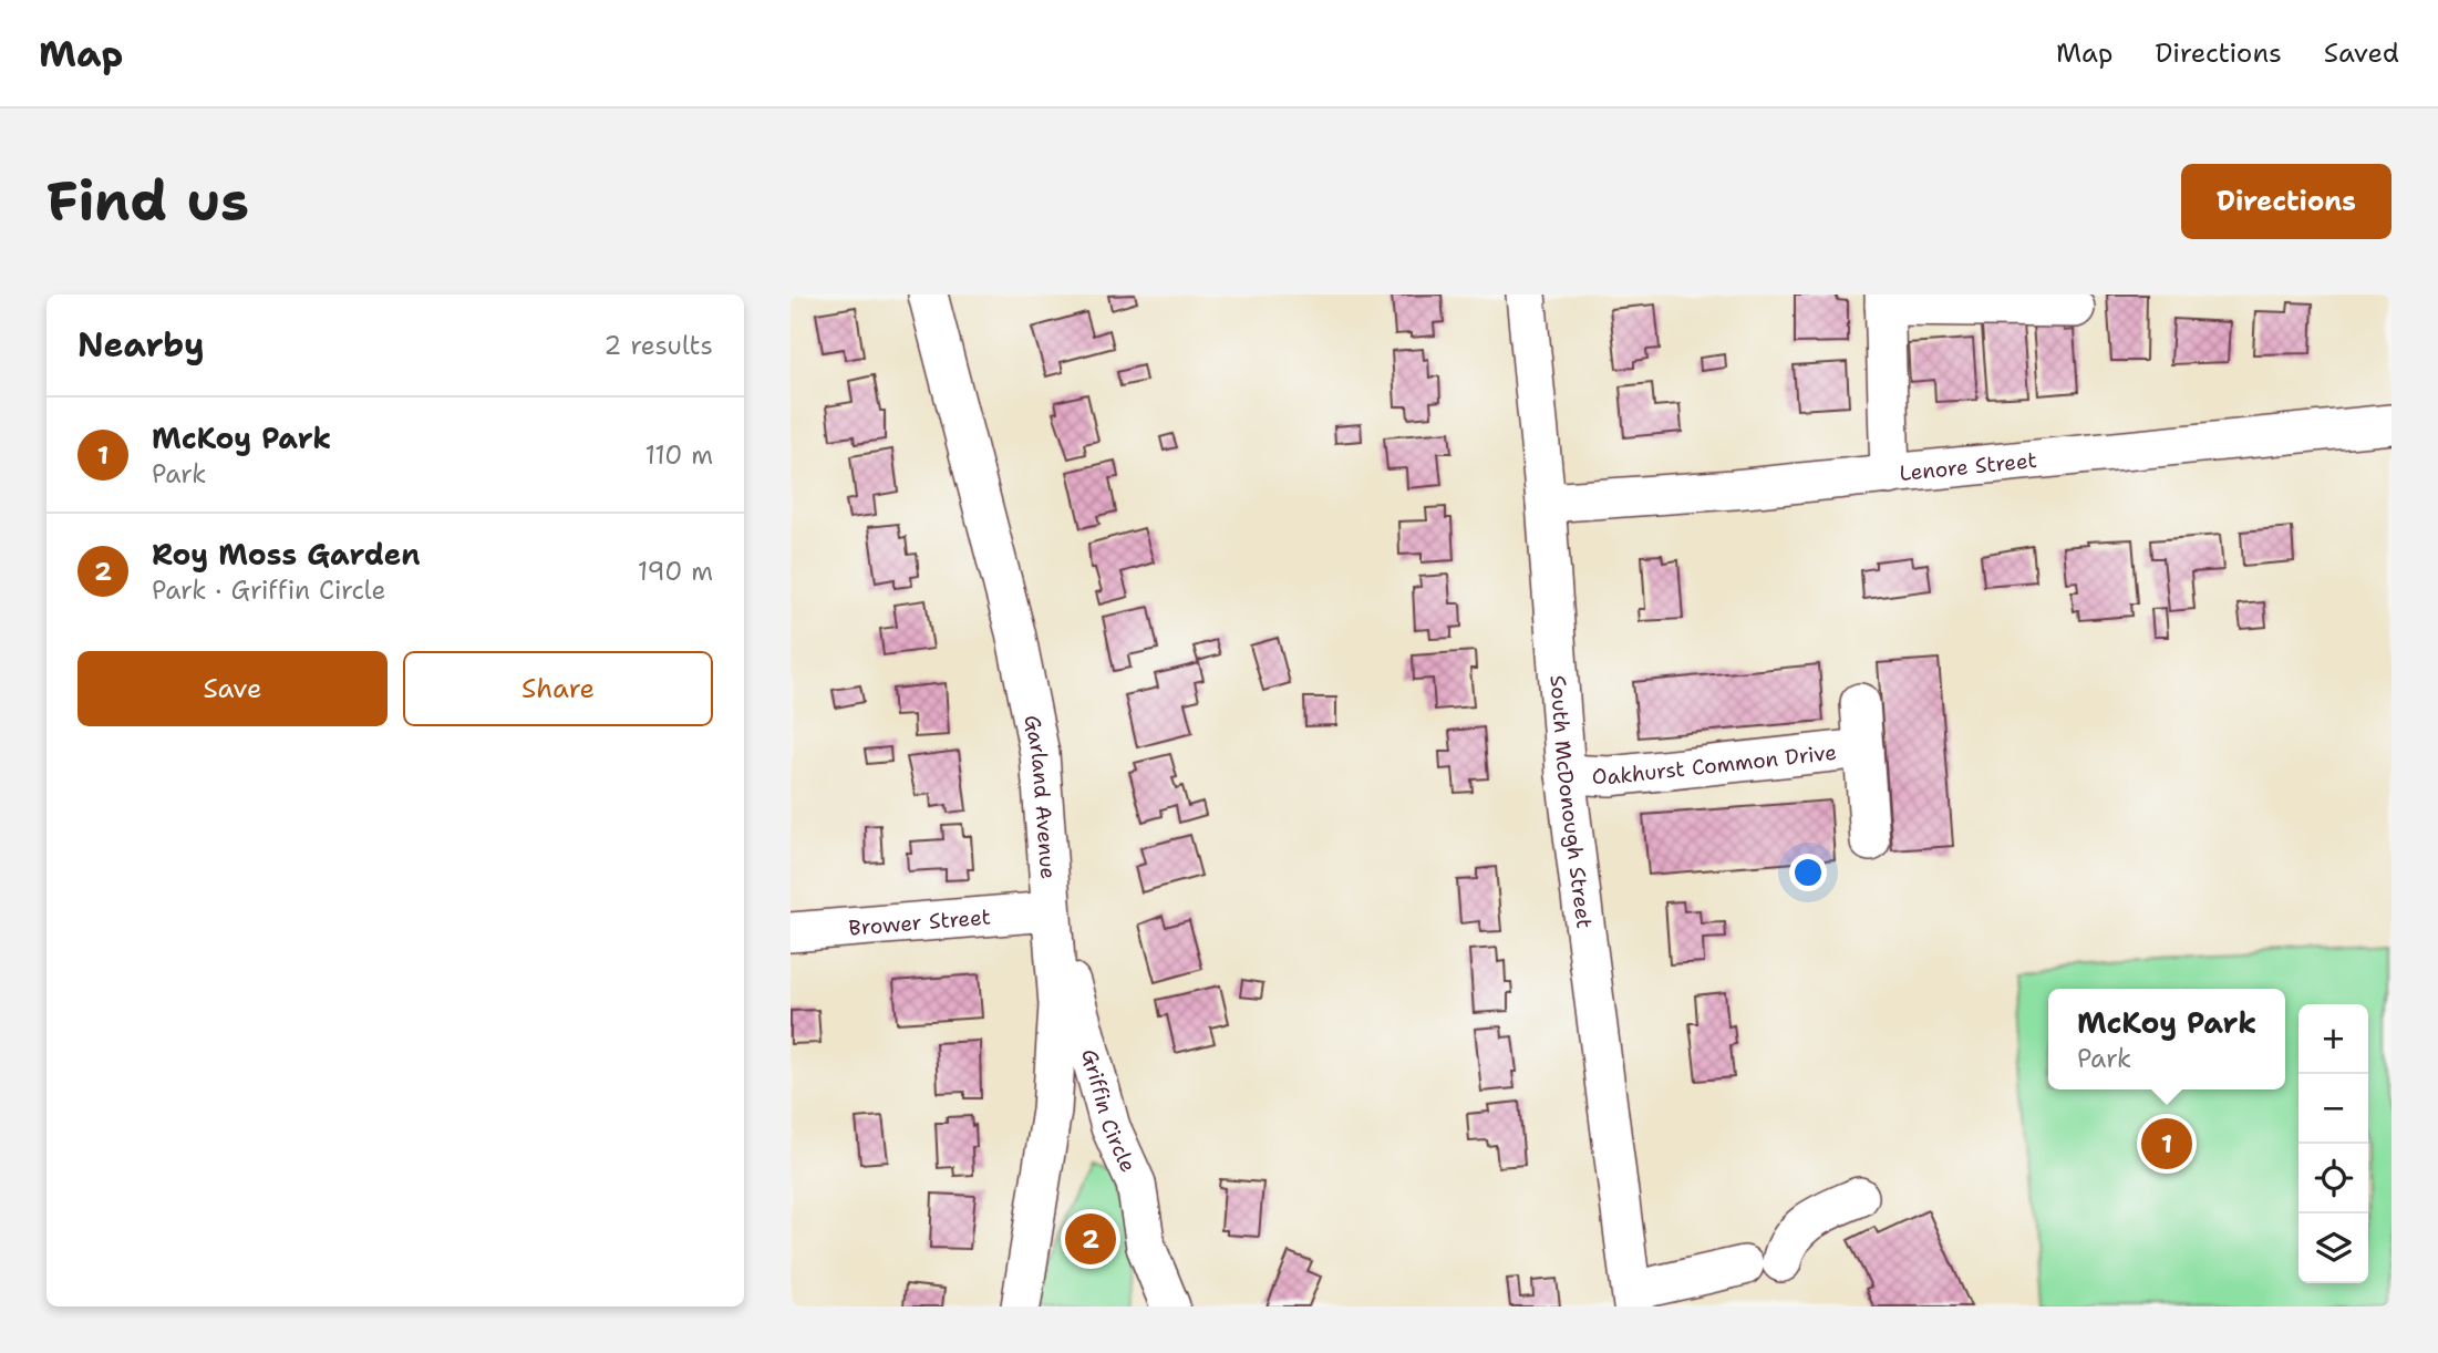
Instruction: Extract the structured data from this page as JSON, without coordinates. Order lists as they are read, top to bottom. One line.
{"streets":{"street":["Lenore Street","Oakhurst Common Drive","Garland Avenue","South McDonough Street","Brower Street","Griffin Circle"]},"crossings":[["Lenore Street","South McDonough Street"],["Oakhurst Common Drive","South McDonough Street"],["Garland Avenue","Brower Street"],["Garland Avenue","Griffin Circle"],["Brower Street","Griffin Circle"]],"page":{"header":"Map","nav":["Map","Directions","Saved"],"buttons":["Directions",["Save","Share"]],"title":"Find us","heading":["Nearby","2 results"],"list":[{"mark":"1","name":"McKoy Park","note":"Park","value":"110 m"},{"mark":"2","name":"Roy Moss Garden","note":"Park · Griffin Circle","value":"190 m"}],"popup":["McKoy Park","Park"],"map_buttons":["+","−"],"pins":["1","2"]}}
